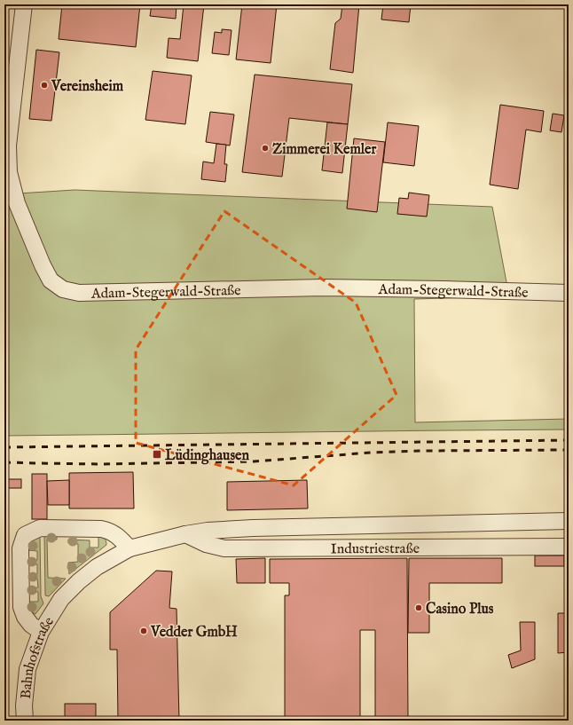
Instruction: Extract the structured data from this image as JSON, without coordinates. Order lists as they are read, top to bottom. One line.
{"streets":{"street":["Adam-Stegerwald-Straße","Industriestraße","Bahnhofstraße"]},"crossings":[["Industriestraße","Bahnhofstraße"]],"places":{"other":["Vereinsheim","Zimmerei Kemler","Casino Plus","Vedder GmbH"],"transit":["Lüdinghausen"]}}
